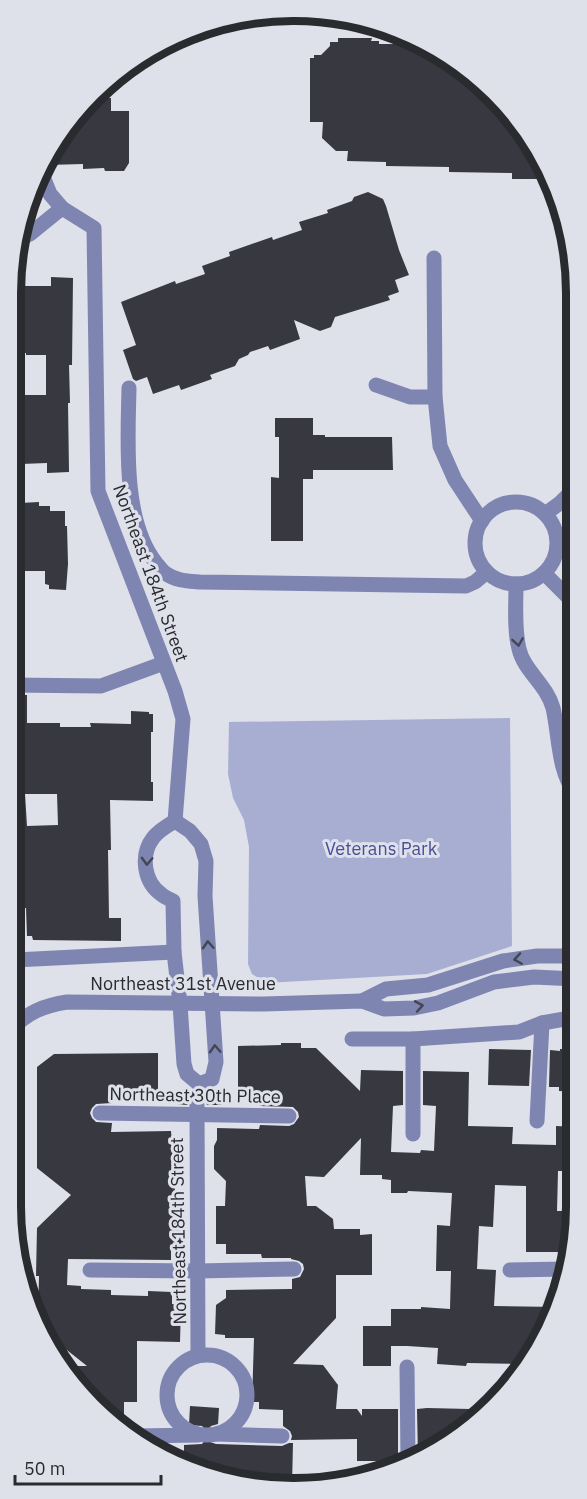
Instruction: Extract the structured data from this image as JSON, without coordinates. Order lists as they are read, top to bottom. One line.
{"streets":{"street":["Northeast 184th Street","Northeast 31st Avenue","Northeast 30th Place"]},"crossings":[["Northeast 184th Street","Northeast 30th Place"]],"parks":["Veterans Park"],"scale_bar":"50 m"}
